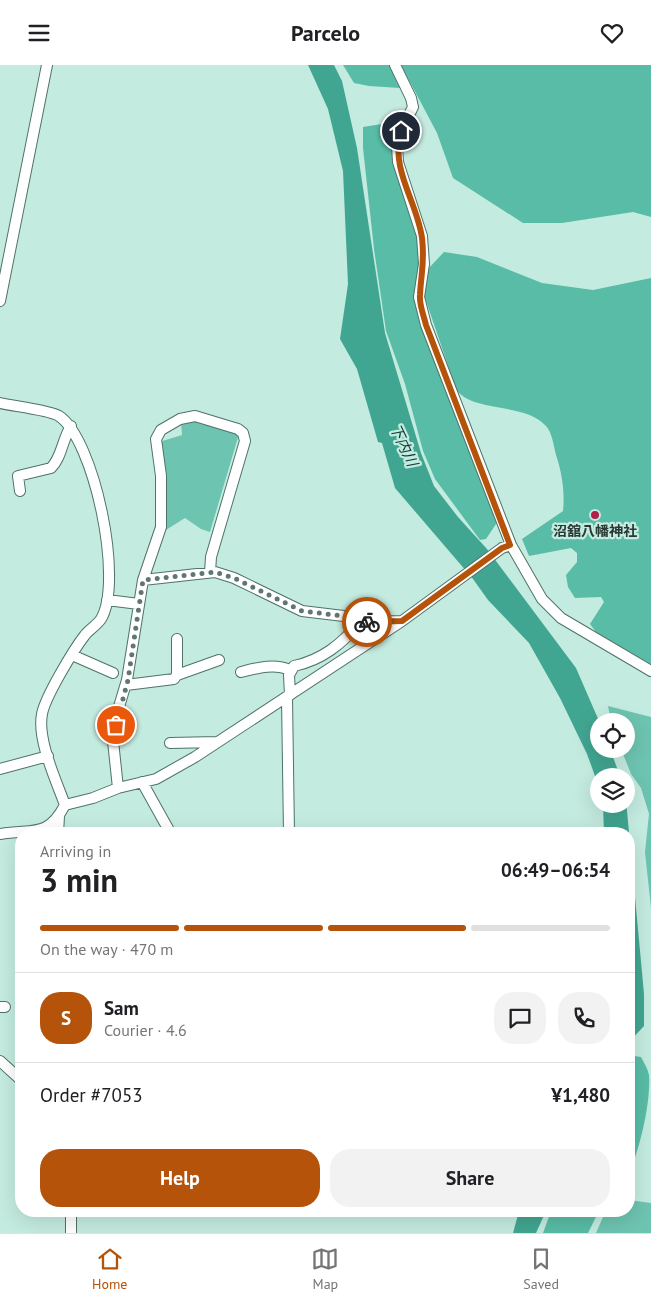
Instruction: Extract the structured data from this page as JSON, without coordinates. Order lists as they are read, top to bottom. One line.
{"water":["下内川"],"places":["沼舘八幡神社"],"page":{"header":"Parcelo","heading":["3 min","Arriving in","06:49–06:54"],"panel":["Sam","Courier · 4.6","Order #7053","¥1,480"],"bar":"On the way · 470 m","round":"S","buttons":["Help","Share"],"tabs":["Home","Map","Saved"]}}
